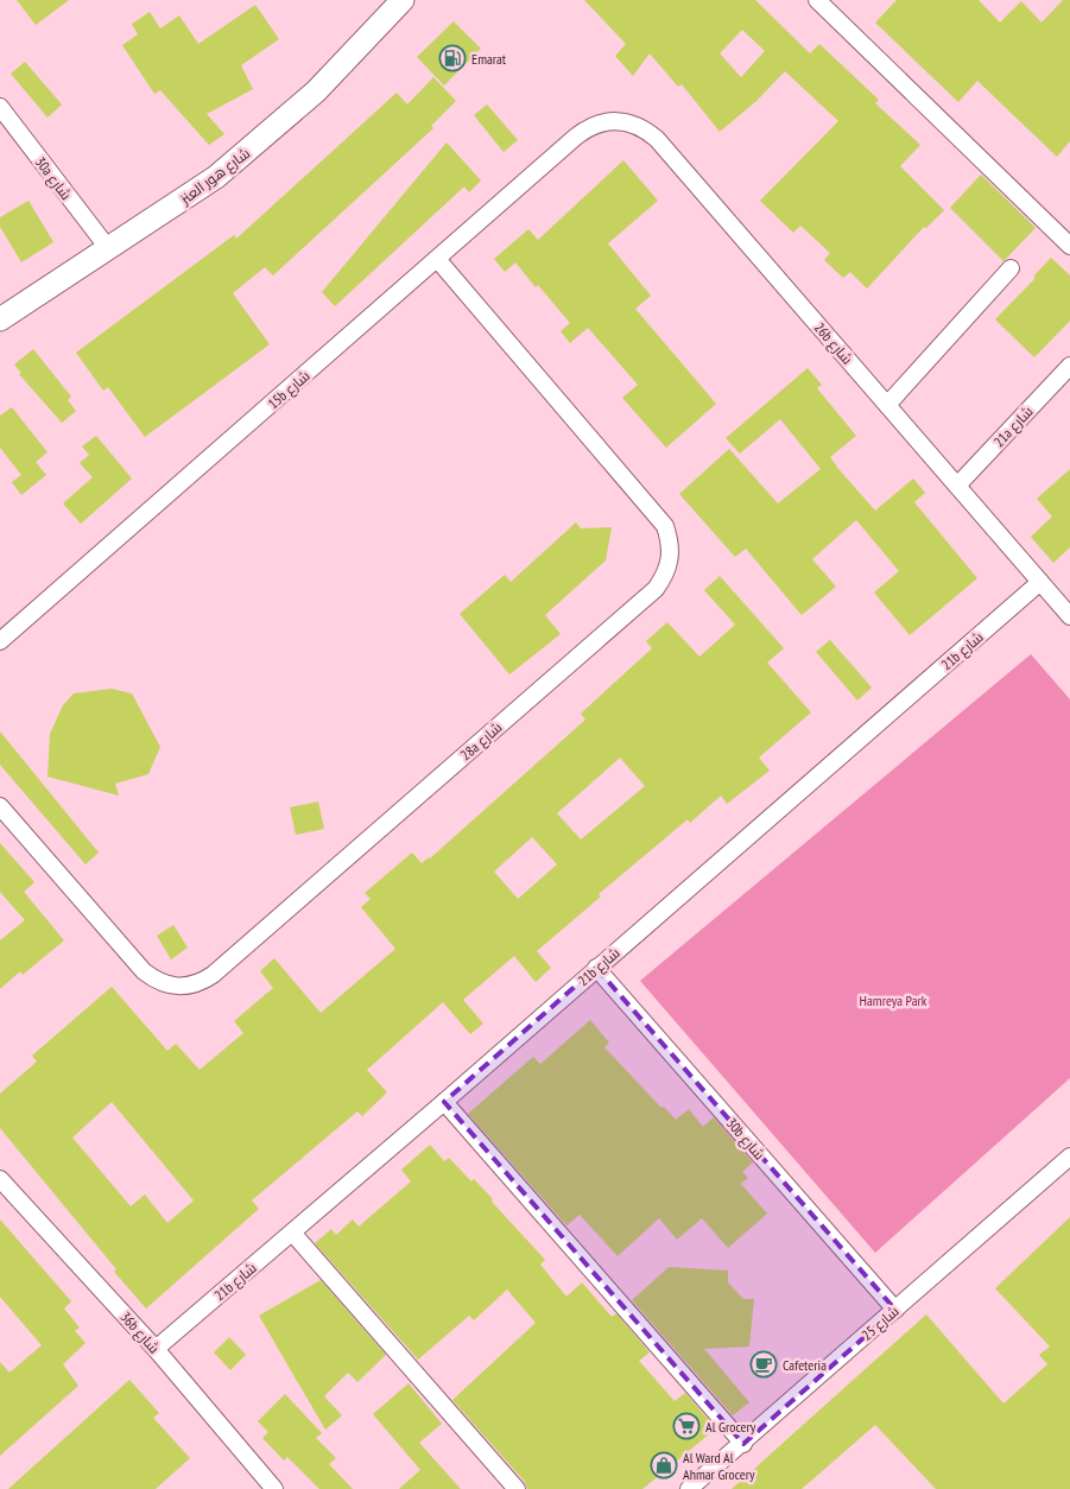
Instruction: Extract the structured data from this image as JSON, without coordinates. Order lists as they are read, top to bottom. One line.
{"streets":{"street":["شارع هور العنز","30a شارع","26b شارع","15b شارع","21a شارع","21b شارع","28a شارع","30b شارع","شارع 25","36b شارع"]},"crossings":[["شارع هور العنز","30a شارع"],["26b شارع","15b شارع"],["26b شارع","21a شارع"],["26b شارع","21b شارع"],["15b شارع","28a شارع"],["21b شارع","30b شارع"],["21b شارع","36b شارع"],["30b شارع","شارع 25"]],"parks":["Hamreya Park"],"places":{"fuel station":["Emarat"],"cafe":["Cafeteria"],"supermarket":["Al Grocery"],"shop":["Al Ward Al Ahmar Grocery"]}}
